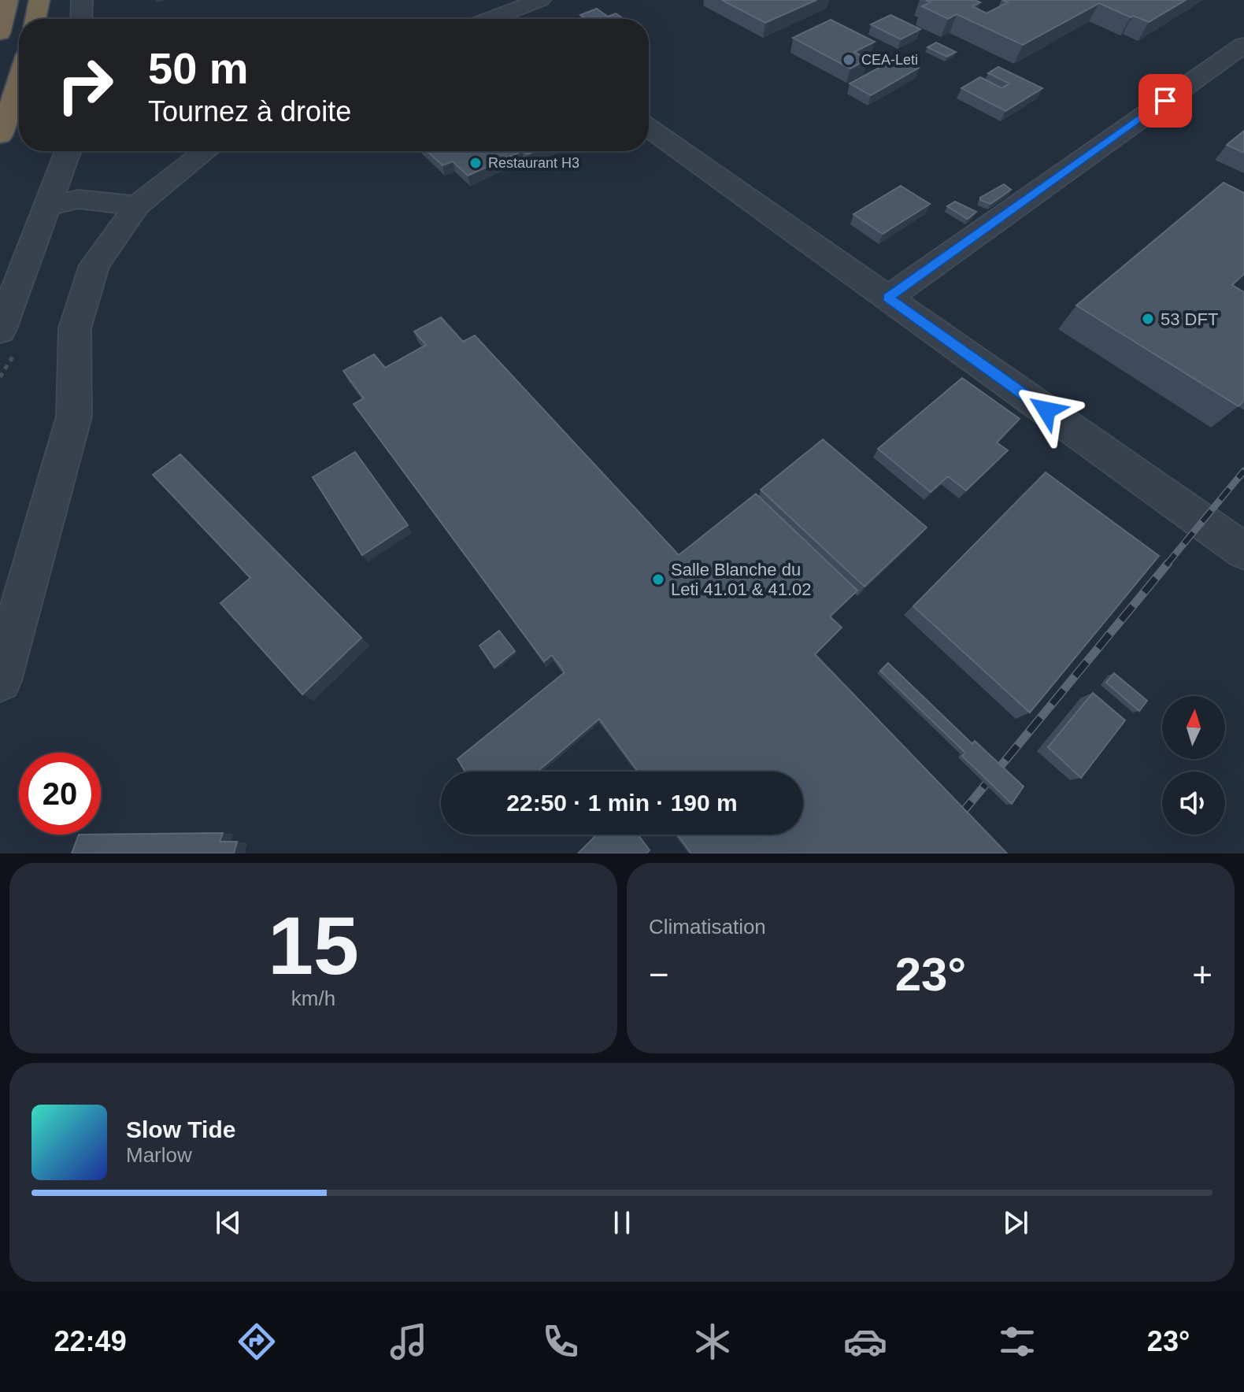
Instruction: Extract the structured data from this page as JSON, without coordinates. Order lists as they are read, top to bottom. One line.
{"places":["CEA-Leti","Restaurant H3","53 DFT","Salle Blanche du Leti 41.01 & 41.02"],"north":"top","page":{"turn":["50 m","Tournez à droite"],"limit":"20","trip":"22:50 · 1 min · 190 m","tile":[["15","km/h"],"Climatisation"],"heat":["−","23°","+"],"song":["Slow Tide","Marlow"],"tabs":["22:49","23°"]}}
